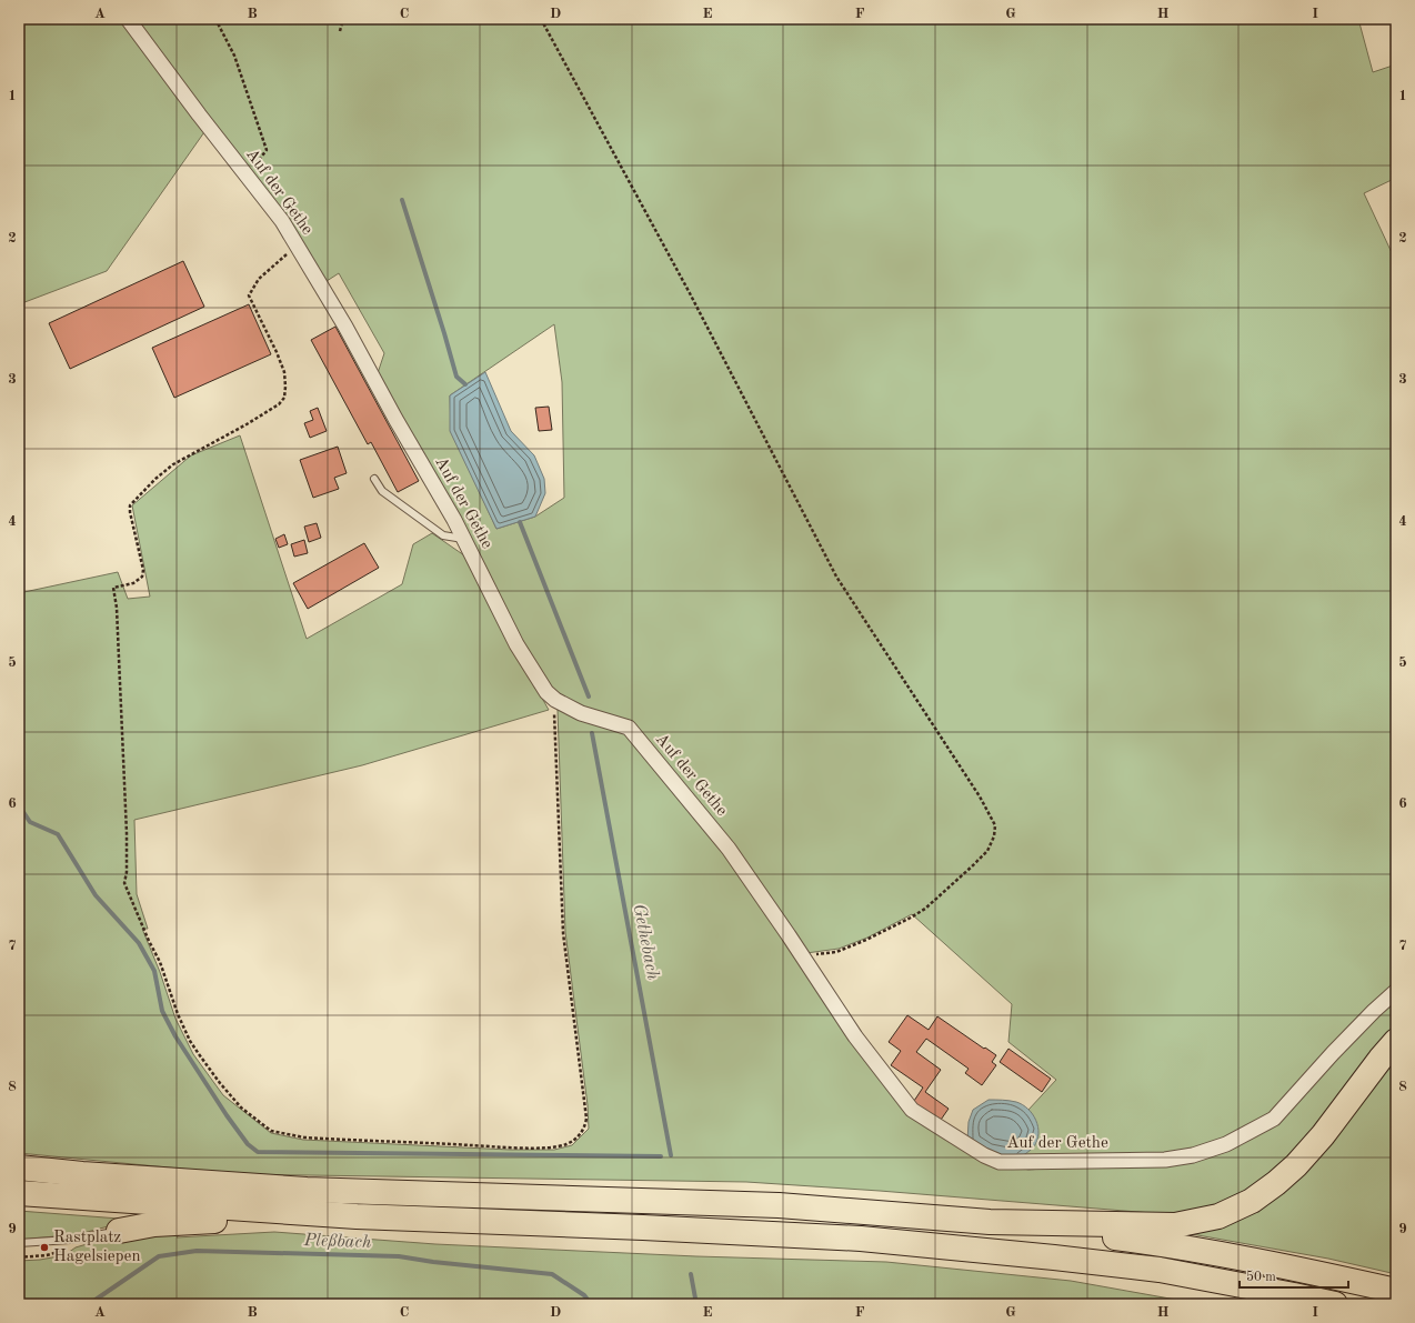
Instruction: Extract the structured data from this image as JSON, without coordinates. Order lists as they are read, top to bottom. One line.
{"streets":{"street":["Auf der Gethe"]},"water":["Gethebach","Pleßbach"],"places":["Rastplatz Hagelsiepen"],"scale_bar":"50 m","grid":{"columns":["A","B","C","D","E","F","G","H","I"],"rows":["1","2","3","4","5","6","7","8","9"]}}
